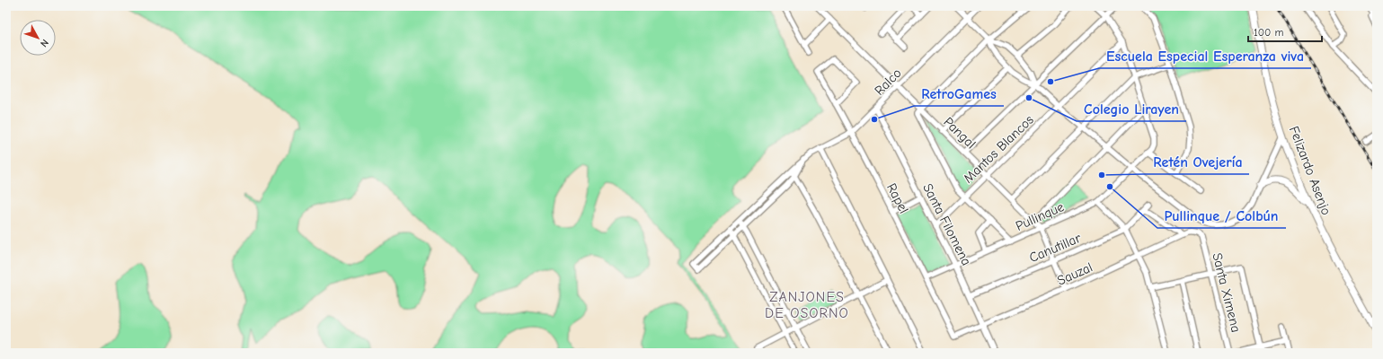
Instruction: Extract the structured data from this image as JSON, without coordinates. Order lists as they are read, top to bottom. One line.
{"streets":{"street":["Ralco","Pangal","Mantos Blancos","Felizardo Asenjo","Rapel","Pullinque","Santa Filomena","Canutillar","Sauzal","Santa Ximena"]},"crossings":[["Ralco","Pangal"],["Ralco","Rapel"],["Ralco","Santa Filomena"],["Pangal","Mantos Blancos"],["Pangal","Pullinque"],["Pangal","Canutillar"],["Pangal","Sauzal"],["Mantos Blancos","Santa Filomena"],["Rapel","Pullinque"],["Rapel","Sauzal"],["Pullinque","Santa Filomena"],["Santa Filomena","Canutillar"],["Santa Filomena","Sauzal"],["Sauzal","Santa Ximena"]],"districts":["ZANJONES DE OSORNO"],"places":["Escuela Especial Esperanza viva","Colegio Lirayen","RetroGames","Retén Ovejería","Pullinque / Colbún"],"scale_bar":"100 m","north":"bottom right"}
